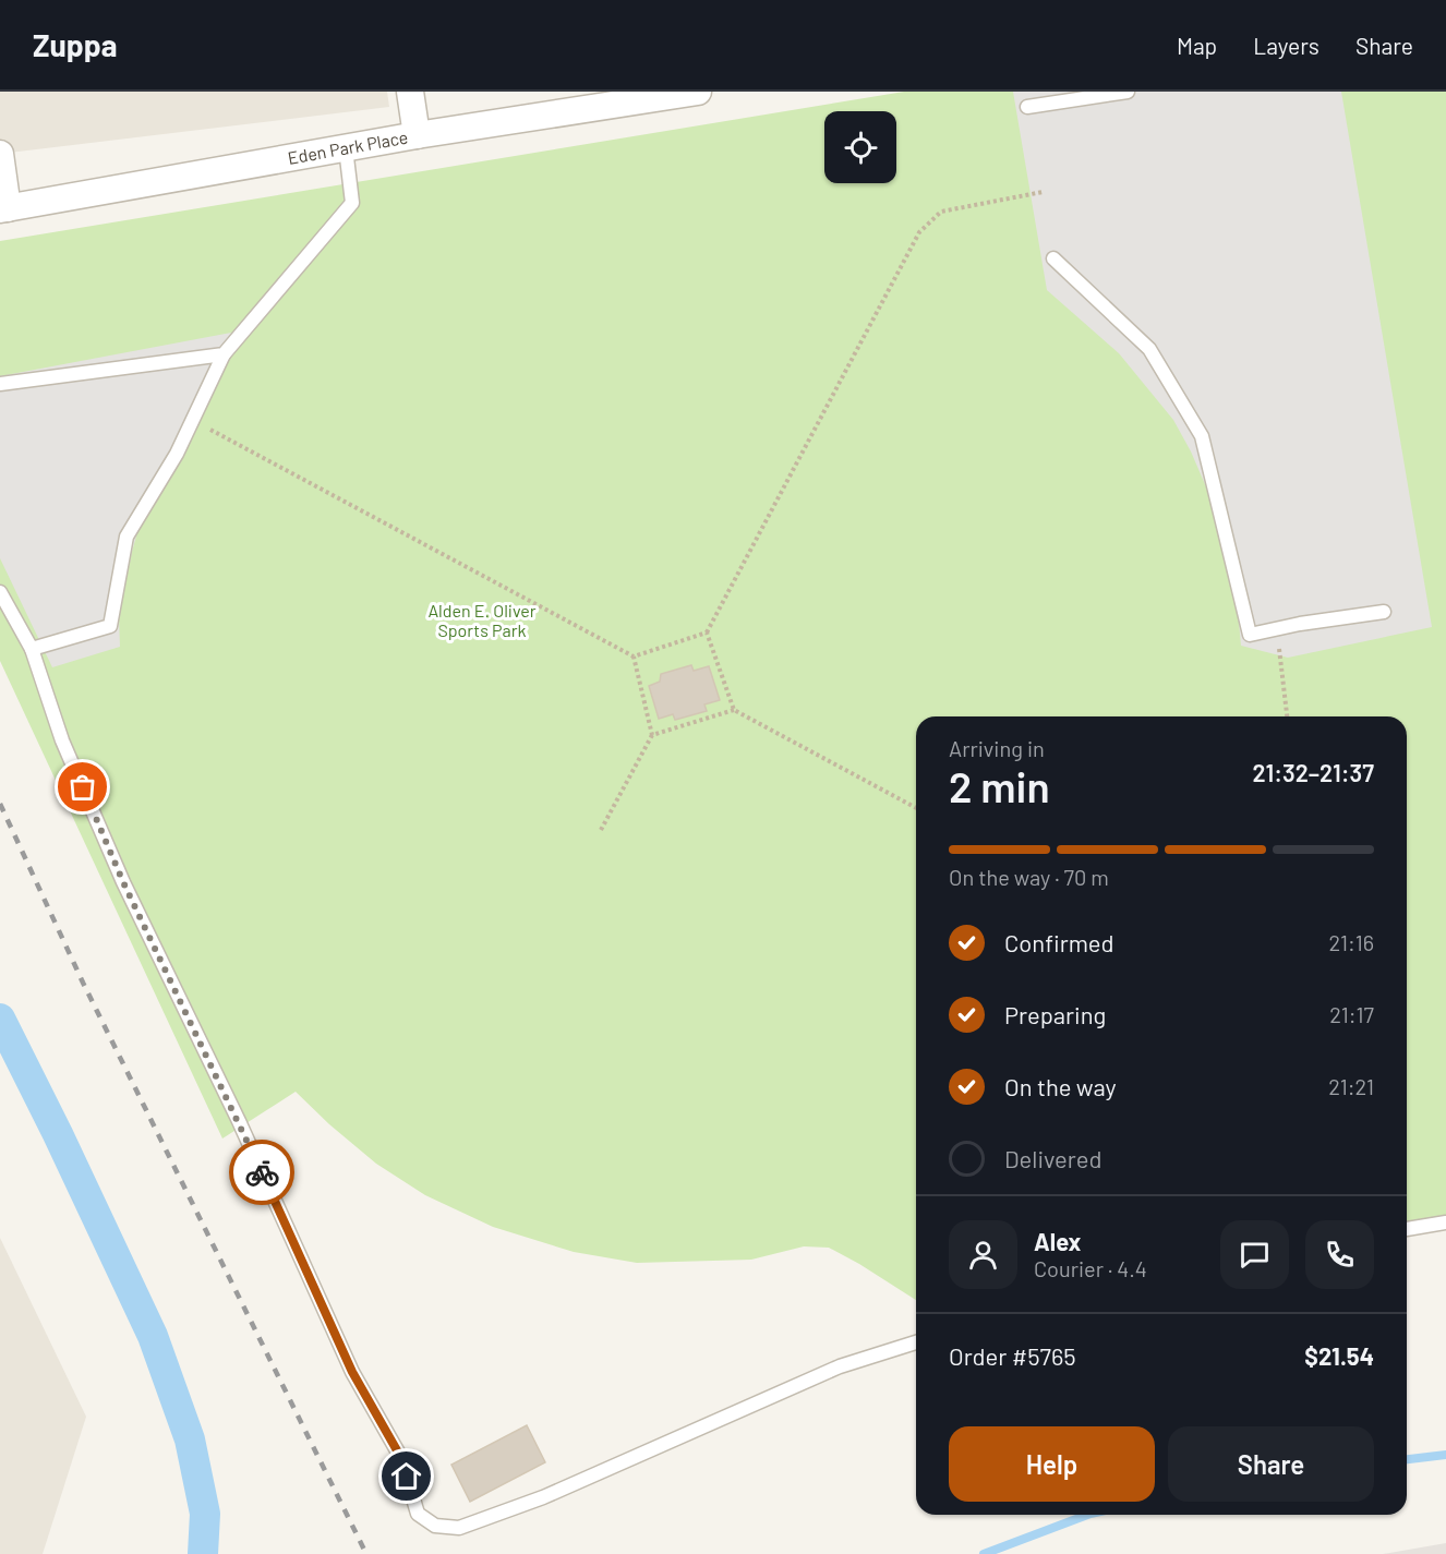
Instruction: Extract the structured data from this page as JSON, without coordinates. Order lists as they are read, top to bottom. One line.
{"streets":{"street":["Eden Park Place"]},"parks":["Alden E. Oliver Sports Park"],"page":{"header":"Zuppa","nav":["Map","Layers","Share"],"heading":["2 min","Arriving in","21:32–21:37"],"panel":["Alex","Courier · 4.4","Order #5765","$21.54"],"bar":"On the way · 70 m","list":[["Confirmed","21:16"],["Preparing","21:17"],["On the way","21:21"],"Delivered"],"buttons":["Help","Share"]}}
